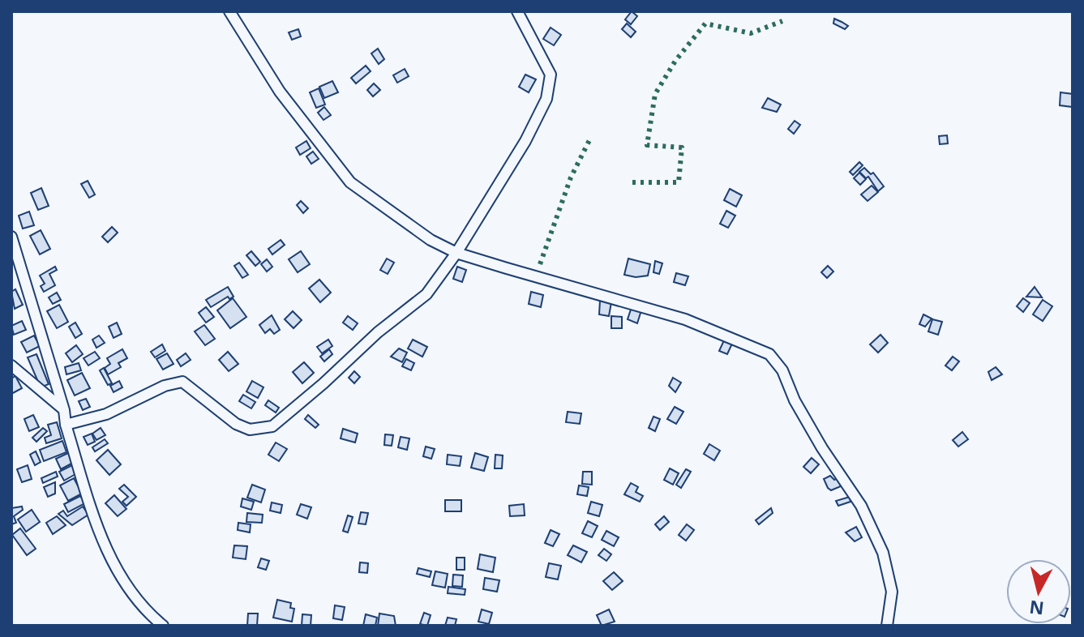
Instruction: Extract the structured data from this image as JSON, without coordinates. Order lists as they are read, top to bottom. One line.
{"north":"bottom"}
